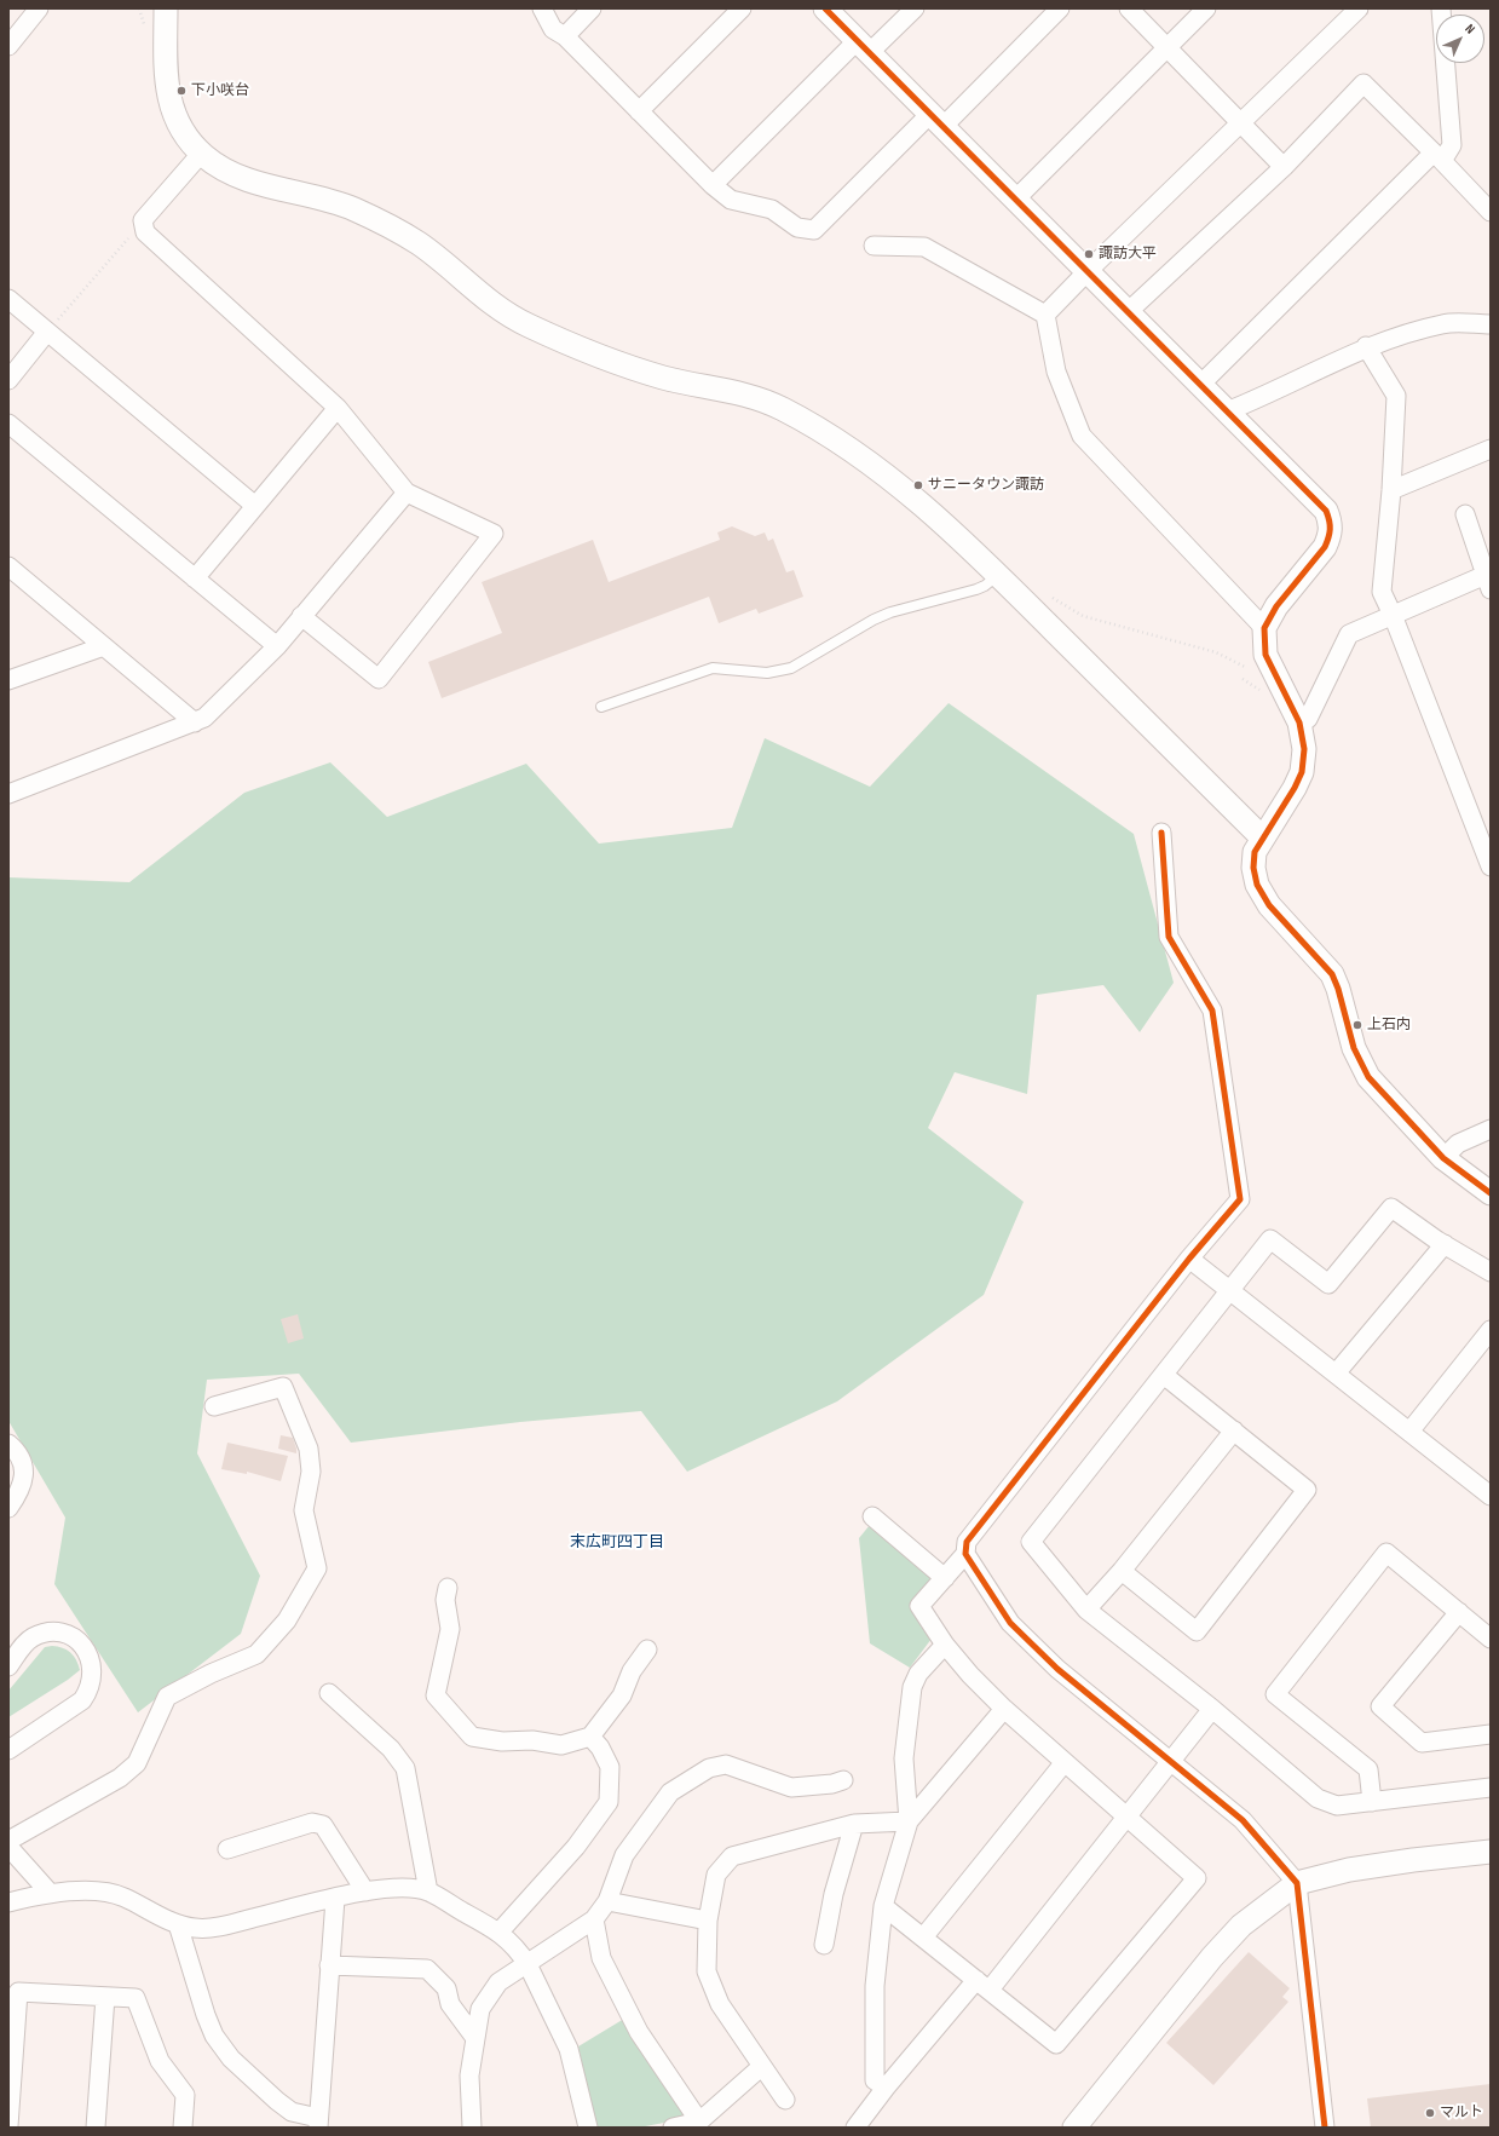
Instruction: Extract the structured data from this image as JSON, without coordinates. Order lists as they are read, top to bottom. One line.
{"districts":["末広町四丁目"],"places":["下小咲台","諏訪大平","サニータウン諏訪","上石内","マルト"],"north":"top right"}
